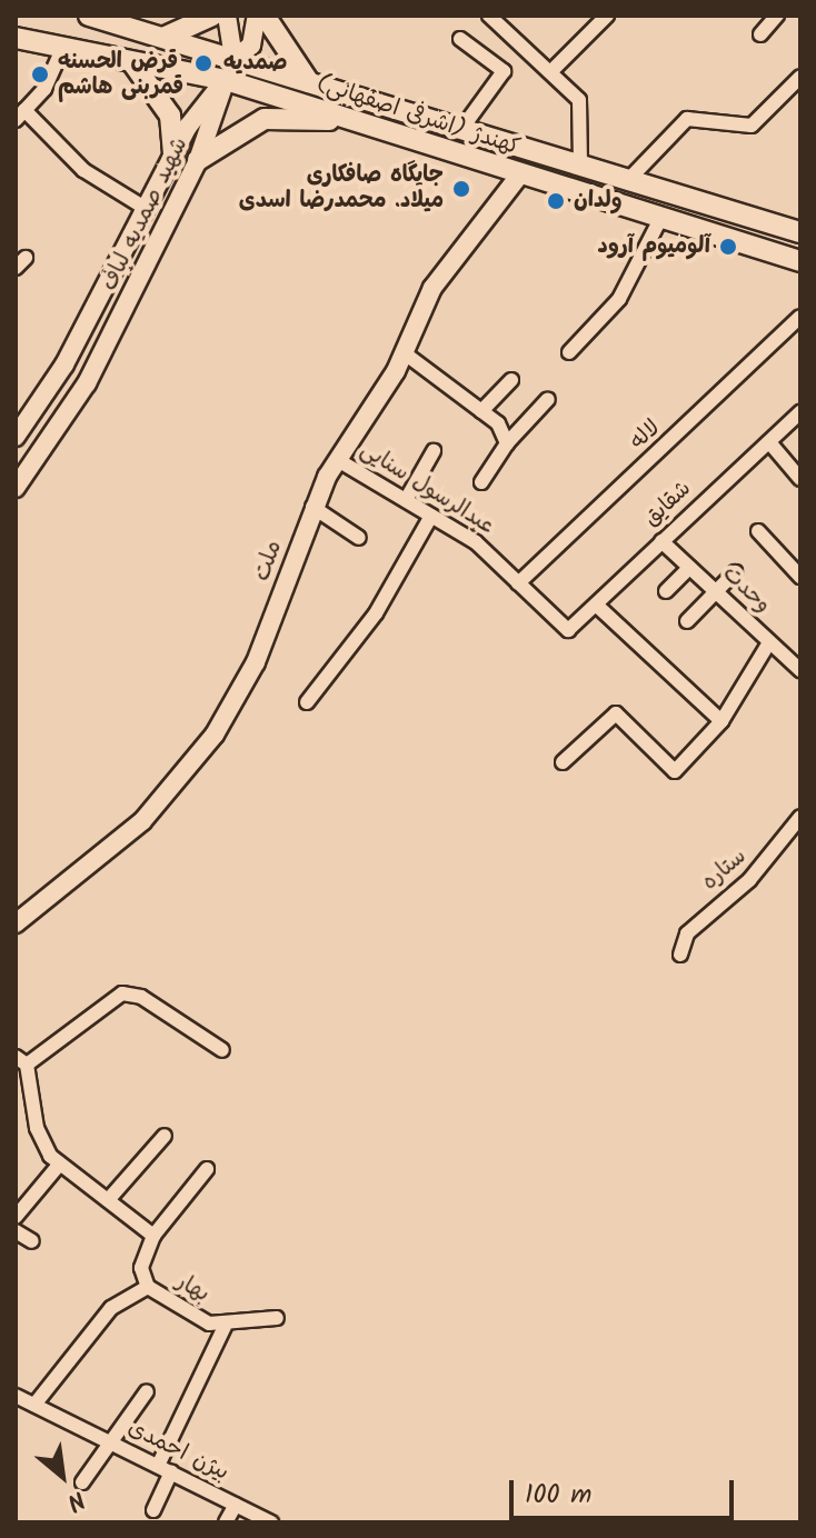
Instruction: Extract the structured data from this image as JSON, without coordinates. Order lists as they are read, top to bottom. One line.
{"streets":{"main road":["کهندژ (اشرفی اصفهانی)","شهید صمدیه لباف","ملت"],"street":["لاله","عبدالرسول سنایی","شقایق","وحدت","ستاره","بهار","بیژن احمدی"]},"crossings":[["کهندژ (اشرفی اصفهانی)","شهید صمدیه لباف"],["کهندژ (اشرفی اصفهانی)","ملت"],["لاله","عبدالرسول سنایی"],["عبدالرسول سنایی","شقایق"],["عبدالرسول سنایی","ملت"],["شقایق","وحدت"]],"places":["صمدیه","قرض الحسنه قمربنی هاشم","جایگاه صافکاری میلاد. محمدرضا اسدی","ولدان","آلومیوم آرود"],"scale_bar":"100 m","north":"bottom right"}
